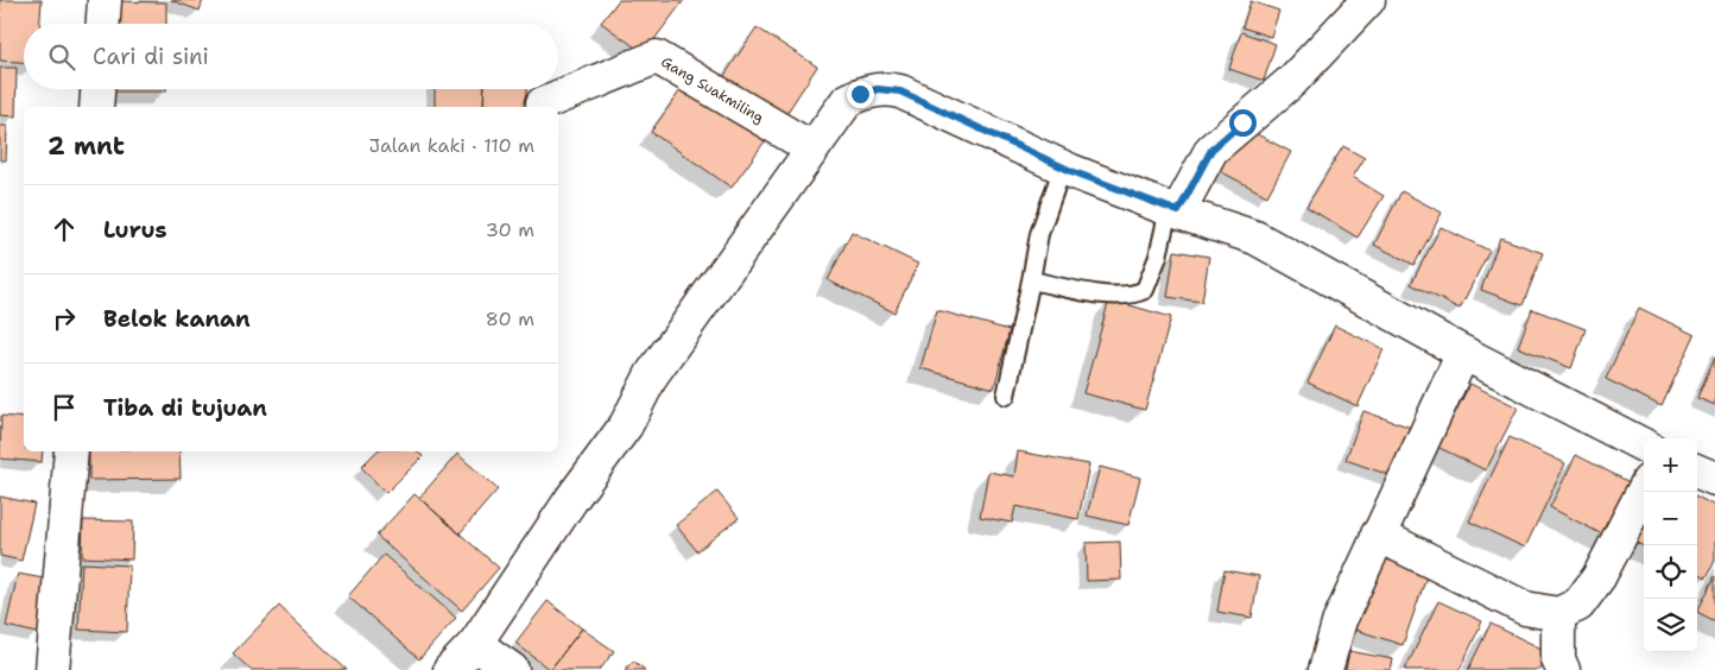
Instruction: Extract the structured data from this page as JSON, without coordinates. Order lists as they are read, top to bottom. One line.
{"streets":{"street":["Gang Suakmiling"]},"page":{"search":"Cari di sini","heading":["2 mnt","Jalan kaki · 110 m"],"list":[["Lurus","30 m"],["Belok kanan","80 m"],"Tiba di tujuan"],"map_buttons":["+","−"]}}
